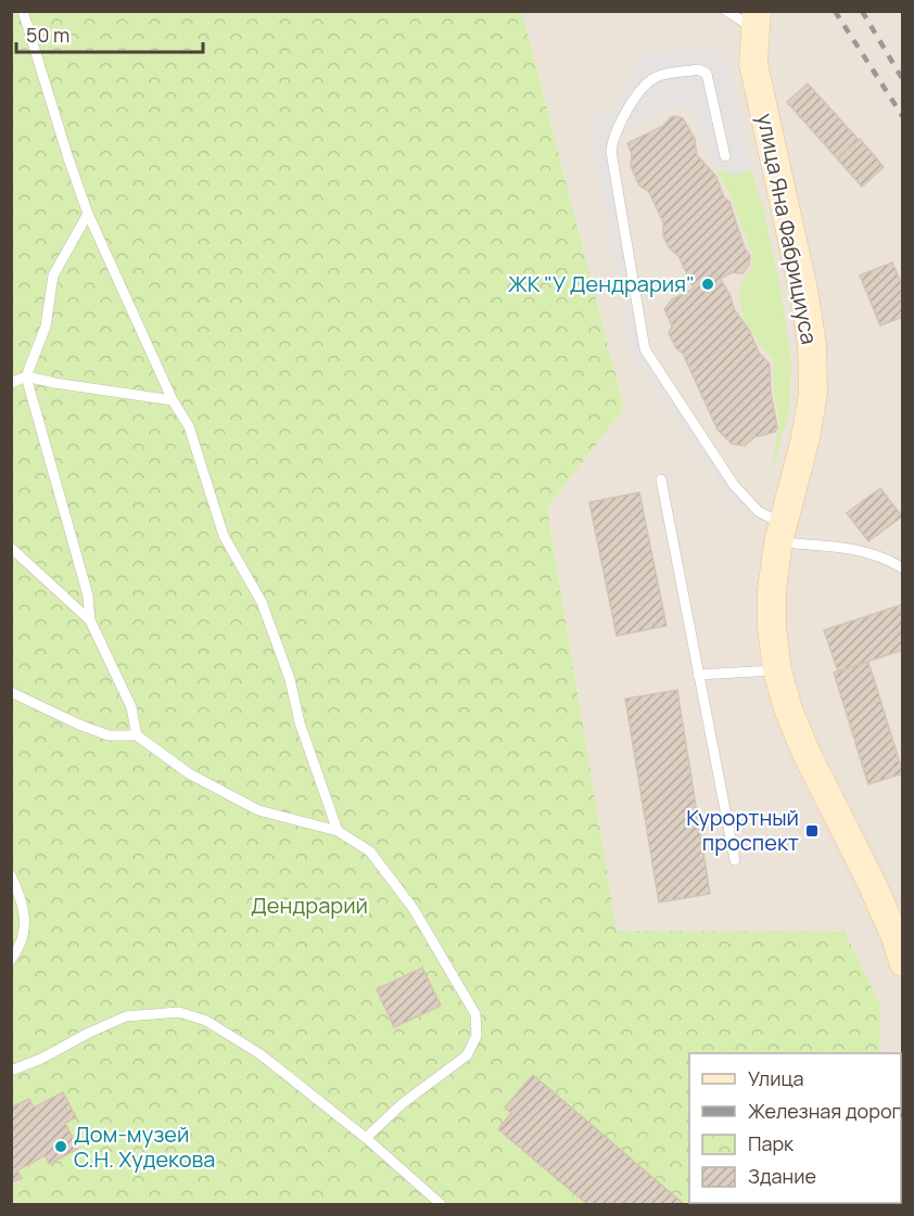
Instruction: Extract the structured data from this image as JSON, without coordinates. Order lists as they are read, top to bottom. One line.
{"streets":{"main road":["улица Яна Фабрициуса"]},"parks":["Дендрарий"],"places":{"other":["ЖК \"У Дендрария\"","Дом-музей С.Н. Худекова"],"transit":["Курортный проспект"]},"legend":["Улица","Железная дорога","Парк","Здание"],"scale_bar":"50 m"}
